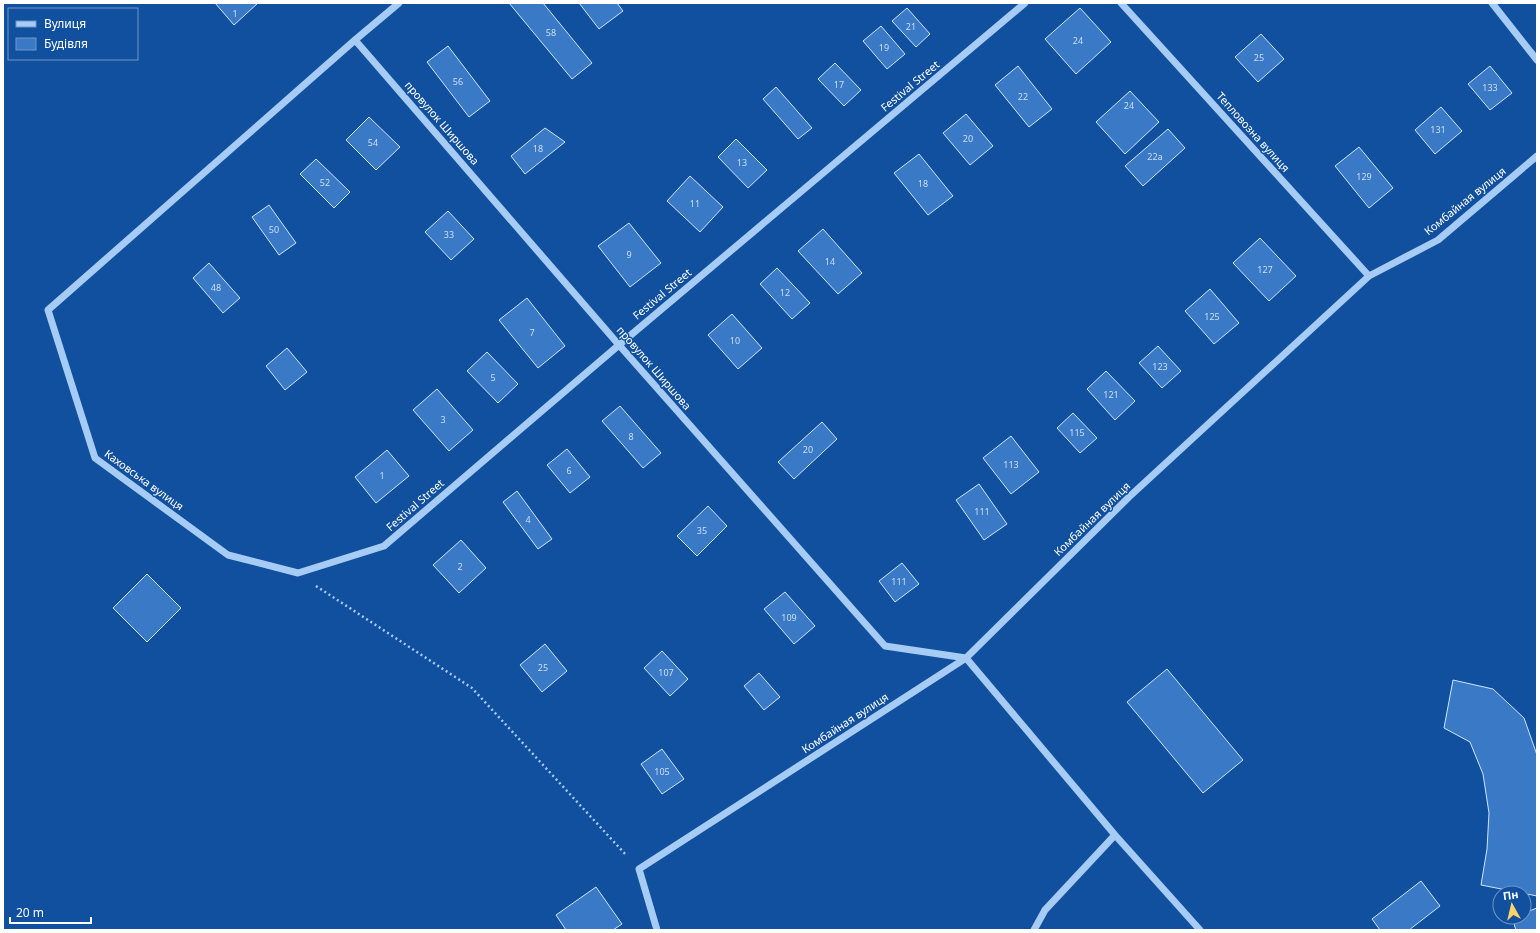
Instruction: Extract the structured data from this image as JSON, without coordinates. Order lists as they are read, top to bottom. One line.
{"streets":{"street":["Festival Street","провулок Ширшова","Тепловозна вулиця","Комбайная вулиця","Каховська вулиця"]},"crossings":[["Festival Street","провулок Ширшова"],["Festival Street","Каховська вулиця"],["провулок Ширшова","Комбайная вулиця"],["провулок Ширшова","Каховська вулиця"],["Тепловозна вулиця","Комбайная вулиця"]],"house_numbers":["1","21","58","24","19","25","56","17","133","22","24","131","20","54","18","22а","13","129","52","18","11","50","33","9","14","127","48","12","125","7","10","123","5","121","3","115","8","20","113","6","1","111","4","35","2","111","109","25","107","105"],"legend":["Вулиця","Будівля"],"scale_bar":"20 m","north":"top"}
